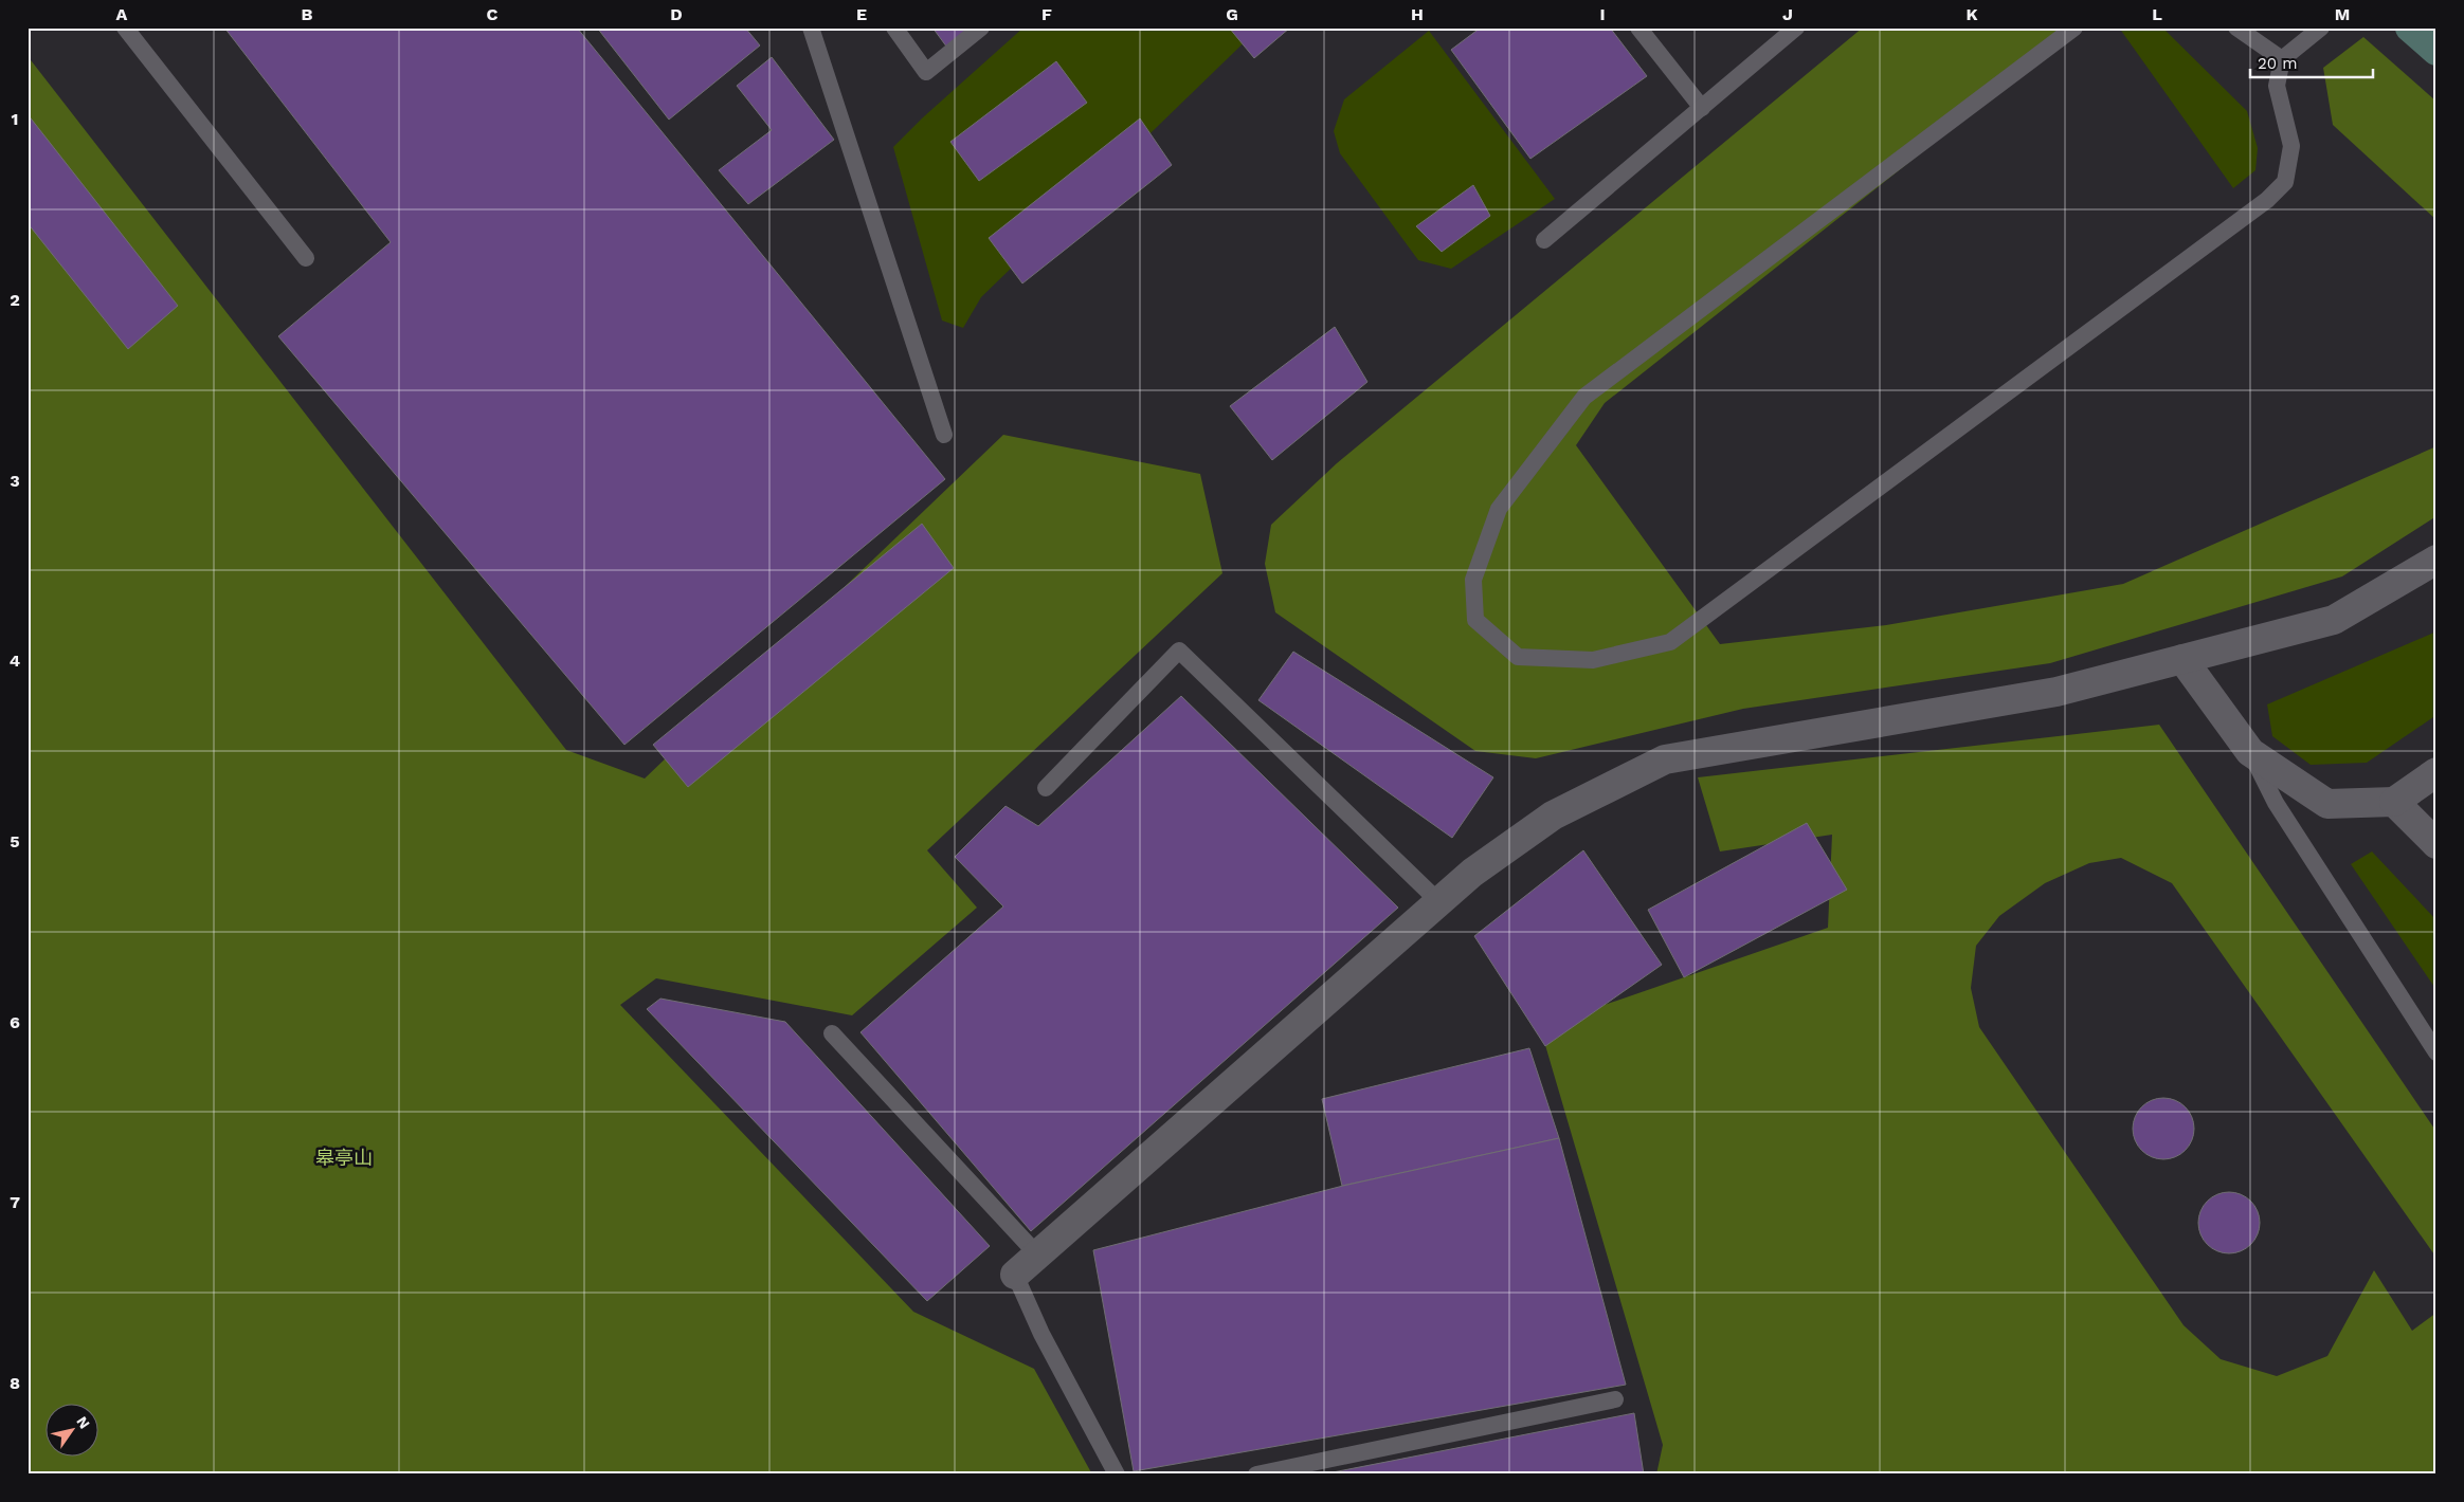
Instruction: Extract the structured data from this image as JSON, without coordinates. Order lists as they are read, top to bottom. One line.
{"parks":["皋亭山"],"scale_bar":"20 m","north":"top right","grid":{"columns":["A","B","C","D","E","F","G","H","I","J","K","L","M"],"rows":["1","2","3","4","5","6","7","8"]}}
